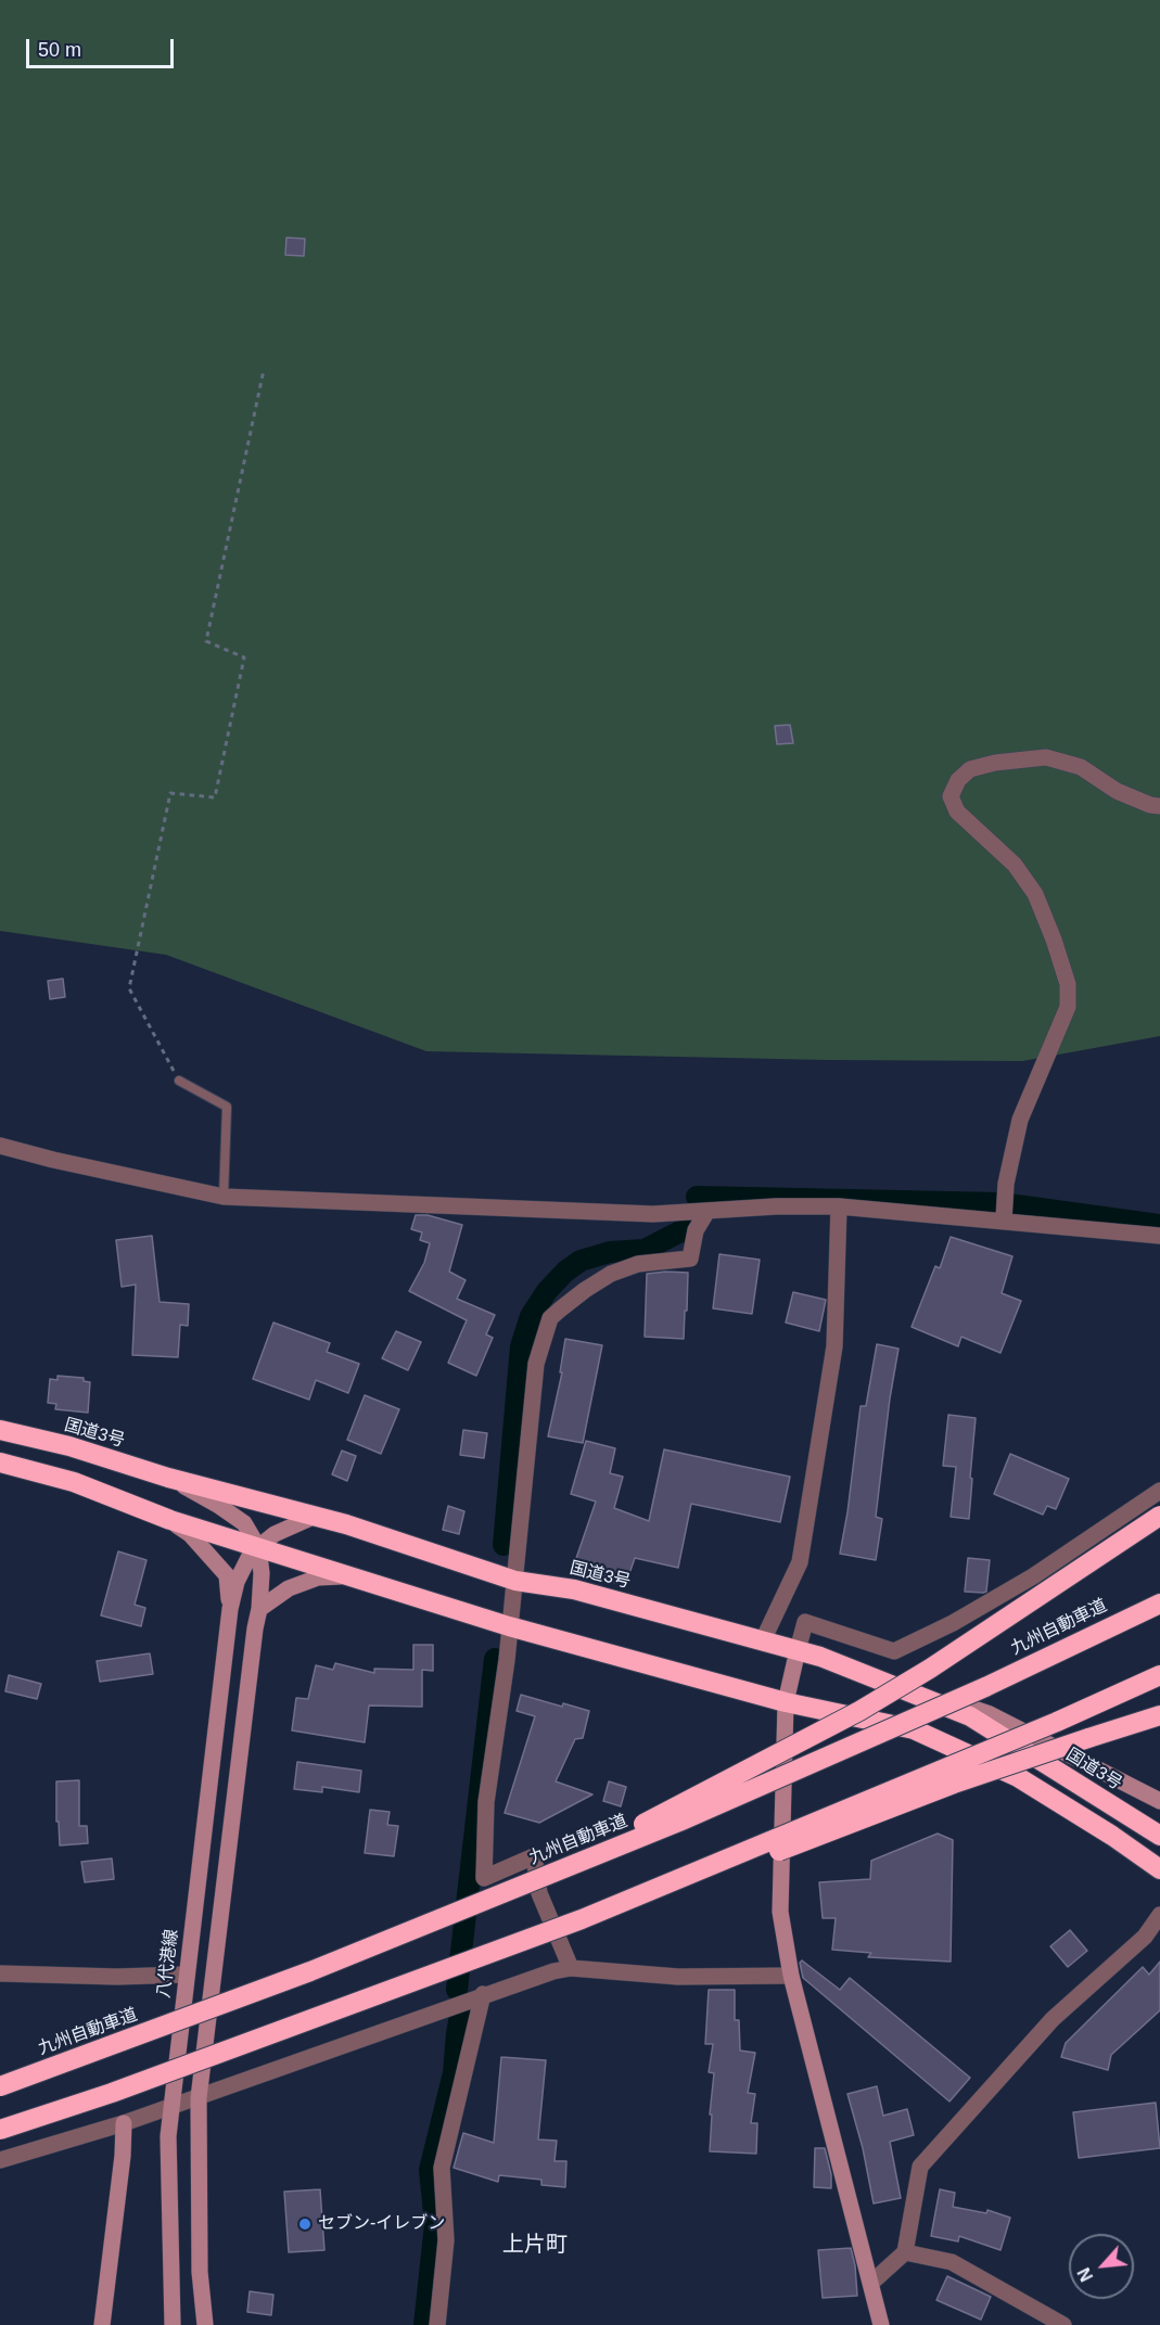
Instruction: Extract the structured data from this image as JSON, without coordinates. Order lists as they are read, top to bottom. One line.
{"streets":{"highway":["国道3号","九州自動車道"],"main road":["八代港線"]},"crossings":[["国道3号","八代港線"]],"districts":["上片町"],"places":["セブン-イレブン"],"scale_bar":"50 m","north":"bottom left"}
